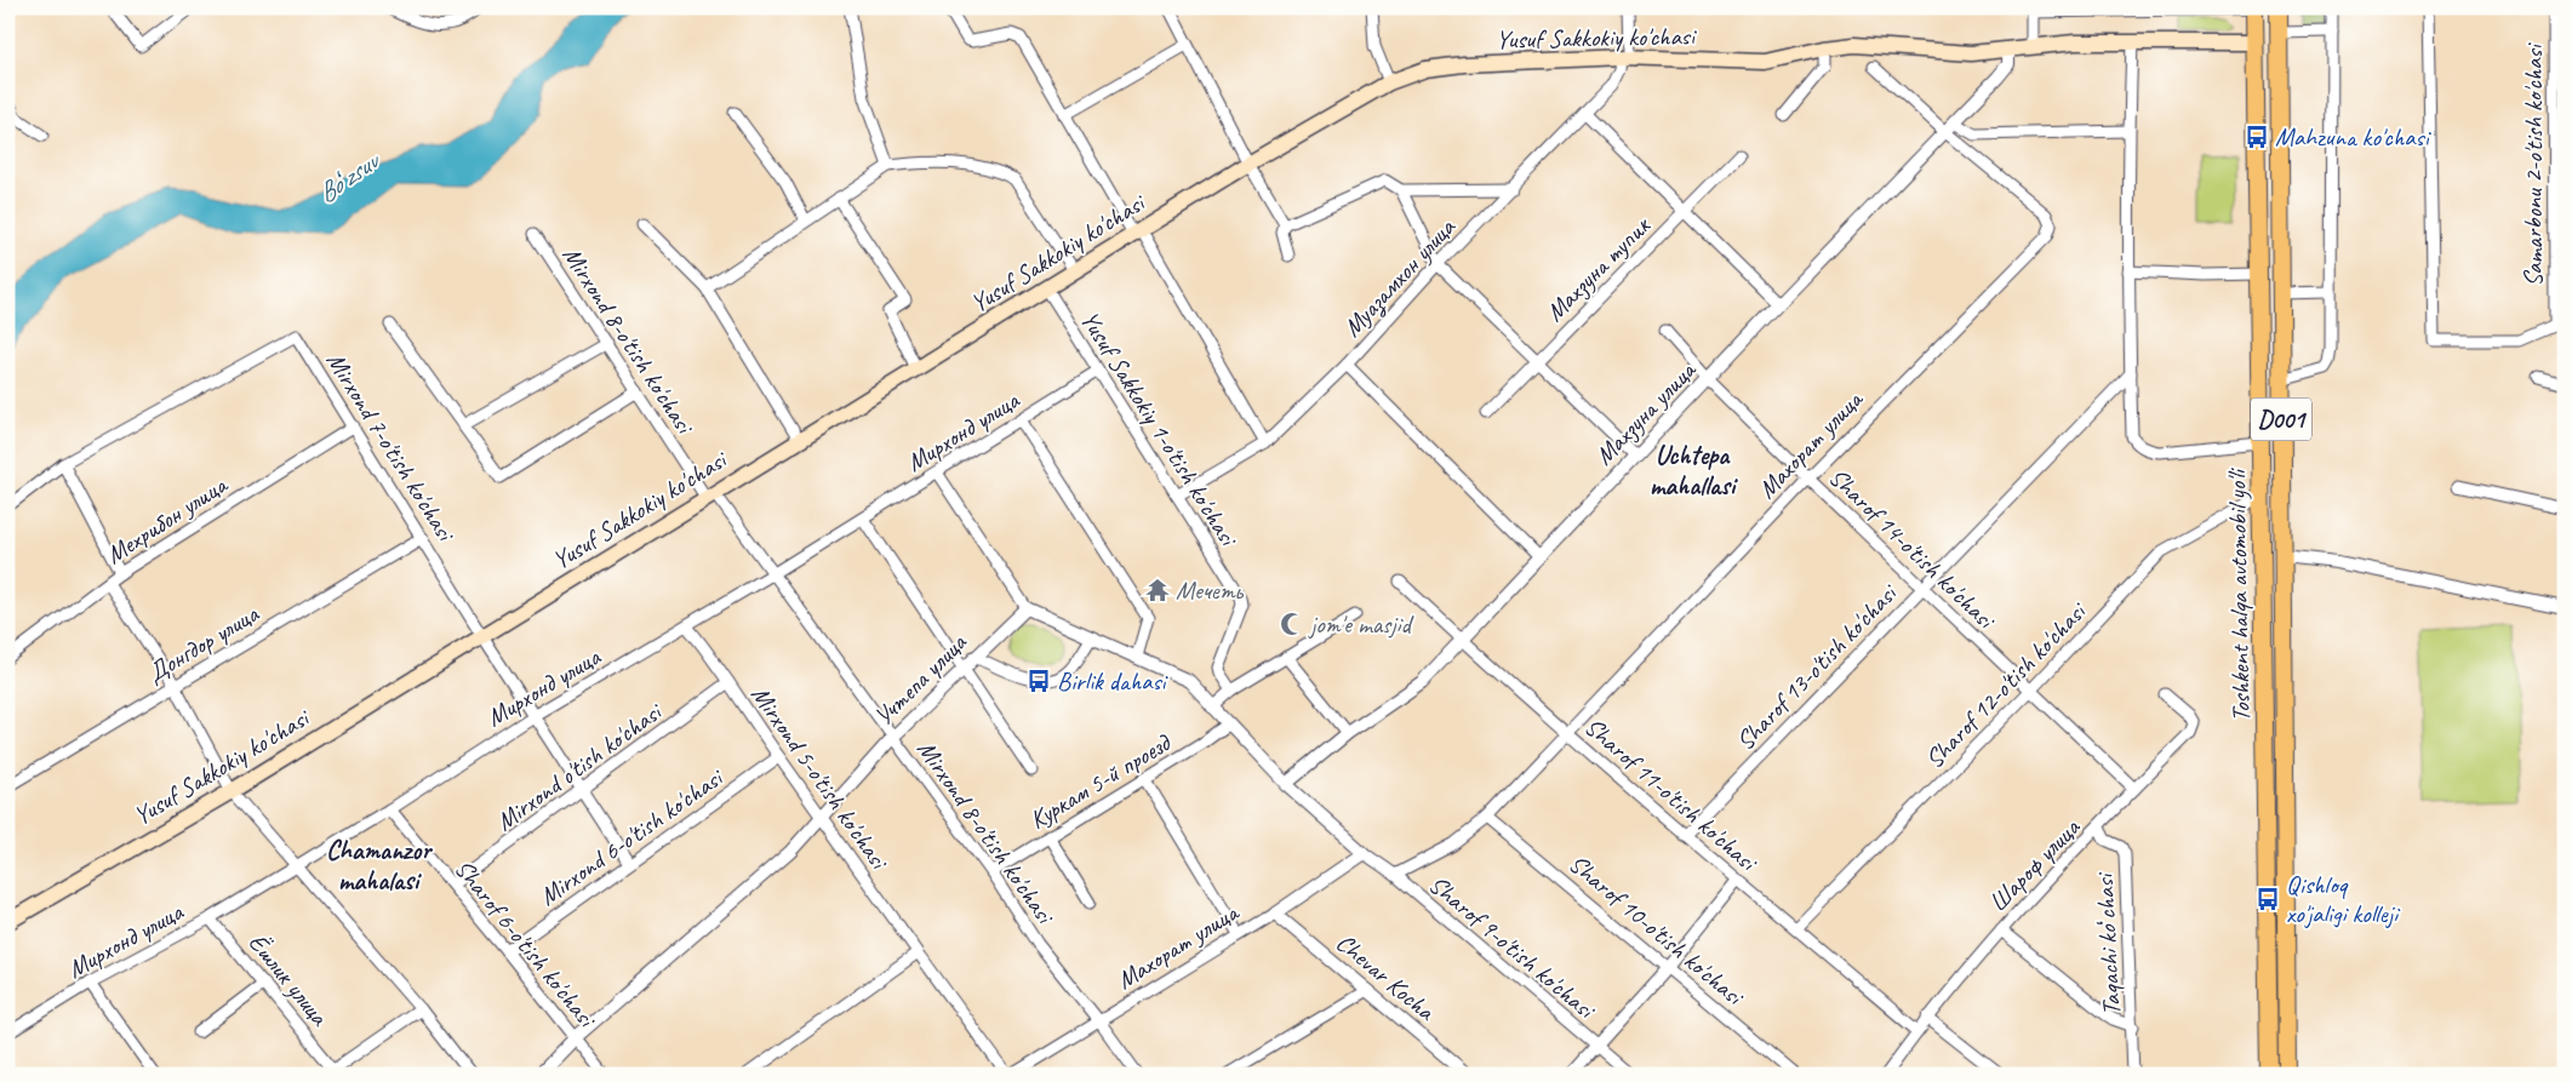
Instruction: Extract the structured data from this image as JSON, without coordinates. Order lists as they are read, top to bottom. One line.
{"streets":{"highway":["D001","Toshkent halqa avtomobil yo'li"],"main road":["Yusuf Sakkokiy ko'chasi"],"street":["Samarbonu 2-o'tish ko'chasi","Махзуна тупик","Муазамхон улица","Mirxond 8-o'tish ko'chasi","Махзуна улица","Yusuf Sakkokiy 1-o'tish ko'chasi","Мирхонд улица","Махорат улица","Mirxond 7-o'tish ko'chasi","Мехрибон улица","Sharof 14-o'tish ko'chasi","Донгдор улица","Sharof 13-o'tish ko'chasi","Учтепа улица","Sharof 12-o'tish ko'chasi","Mirxond o'tish ko'chasi","Mirxond 5-o'tish ko'chasi","Куркам 5-й проезд","Sharof 11-o'tish ko'chasi","Mirxond 6-o'tish ko'chasi","Шароф улица","Sharof 10-o'tish ko'chasi","Sharof 6-o'tish ko'chasi","Taqachi koʻchasi","Sharof 9-o'tish ko'chasi","Chevar Kocha","Ёшлик улица"]},"crossings":[["Yusuf Sakkokiy ko'chasi","Муазамхон улица"],["Yusuf Sakkokiy ko'chasi","Mirxond 8-o'tish ko'chasi"],["Yusuf Sakkokiy ko'chasi","Махзуна улица"],["Yusuf Sakkokiy ko'chasi","Yusuf Sakkokiy 1-o'tish ko'chasi"],["Yusuf Sakkokiy ko'chasi","Mirxond 7-o'tish ko'chasi"],["Yusuf Sakkokiy ko'chasi","Toshkent halqa avtomobil yo'li"],["Муазамхон улица","Yusuf Sakkokiy 1-o'tish ko'chasi"],["Mirxond 8-o'tish ko'chasi","Мирхонд улица"],["Mirxond 8-o'tish ko'chasi","Махорат улица"],["Mirxond 8-o'tish ko'chasi","Учтепа улица"],["Mirxond 8-o'tish ko'chasi","Куркам 5-й проезд"],["Махзуна улица","Махорат улица"],["Махзуна улица","Sharof 14-o'tish ko'chasi"],["Махзуна улица","Sharof 11-o'tish ko'chasi"],["Yusuf Sakkokiy 1-o'tish ko'chasi","Мирхонд улица"],["Мирхонд улица","Mirxond 7-o'tish ko'chasi"],["Мирхонд улица","Mirxond 5-o'tish ko'chasi"],["Мирхонд улица","Sharof 6-o'tish ko'chasi"],["Мирхонд улица","Ёшлик улица"],["Махорат улица","Sharof 14-o'tish ko'chasi"],["Махорат улица","Mirxond 5-o'tish ko'chasi"],["Махорат улица","Sharof 11-o'tish ko'chasi"],["Махорат улица","Sharof 10-o'tish ko'chasi"],["Махорат улица","Sharof 9-o'tish ko'chasi"],["Махорат улица","Chevar Kocha"],["Mirxond 7-o'tish ko'chasi","Мехрибон улица"],["Mirxond 7-o'tish ko'chasi","Донгдор улица"],["Mirxond 7-o'tish ko'chasi","Mirxond o'tish ko'chasi"],["Mirxond 7-o'tish ko'chasi","Mirxond 6-o'tish ko'chasi"],["Sharof 14-o'tish ko'chasi","Sharof 13-o'tish ko'chasi"],["Sharof 14-o'tish ko'chasi","Sharof 12-o'tish ko'chasi"],["Sharof 14-o'tish ko'chasi","Шароф улица"],["Toshkent halqa avtomobil yo'li","Sharof 12-o'tish ko'chasi"],["Sharof 13-o'tish ko'chasi","Sharof 11-o'tish ko'chasi"],["Учтепа улица","Mirxond 5-o'tish ko'chasi"],["Учтепа улица","Sharof 6-o'tish ko'chasi"],["Sharof 12-o'tish ko'chasi","Sharof 11-o'tish ko'chasi"],["Mirxond o'tish ko'chasi","Mirxond 5-o'tish ko'chasi"],["Mirxond o'tish ko'chasi","Sharof 6-o'tish ko'chasi"],["Mirxond 5-o'tish ko'chasi","Mirxond 6-o'tish ko'chasi"],["Sharof 11-o'tish ko'chasi","Шароф улица"],["Mirxond 6-o'tish ko'chasi","Sharof 6-o'tish ko'chasi"],["Шароф улица","Taqachi koʻchasi"]],"districts":["Uchtepa mahallasi","Chamanzor mahalasi"],"water":["Boʻzsuv"],"places":{"bus stop":["Mahzuna ko'chasi","Birlik dahasi","Qishloq xo'jaligi kolleji"],"temple":["Мечеть"],"mosque":["jom'e masjid"]}}
